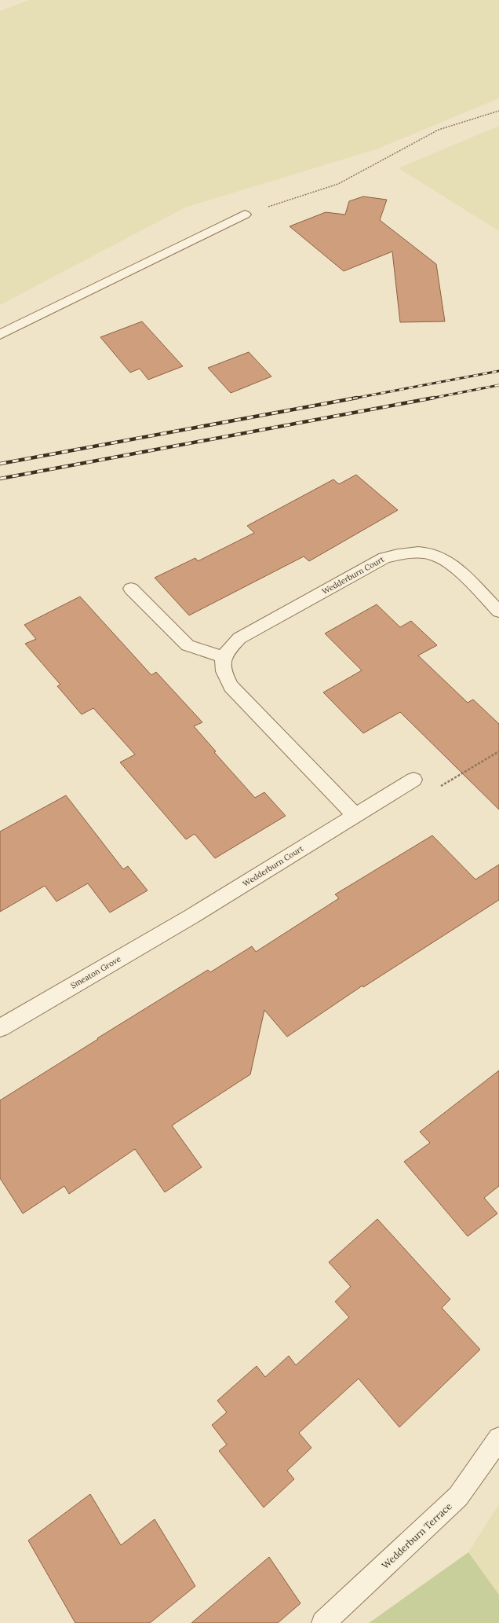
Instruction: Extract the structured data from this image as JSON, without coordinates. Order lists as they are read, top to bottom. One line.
{"streets":{"street":["Wedderburn Court","Smeaton Grove","Wedderburn Terrace"]},"crossings":[["Wedderburn Court","Smeaton Grove"]]}
